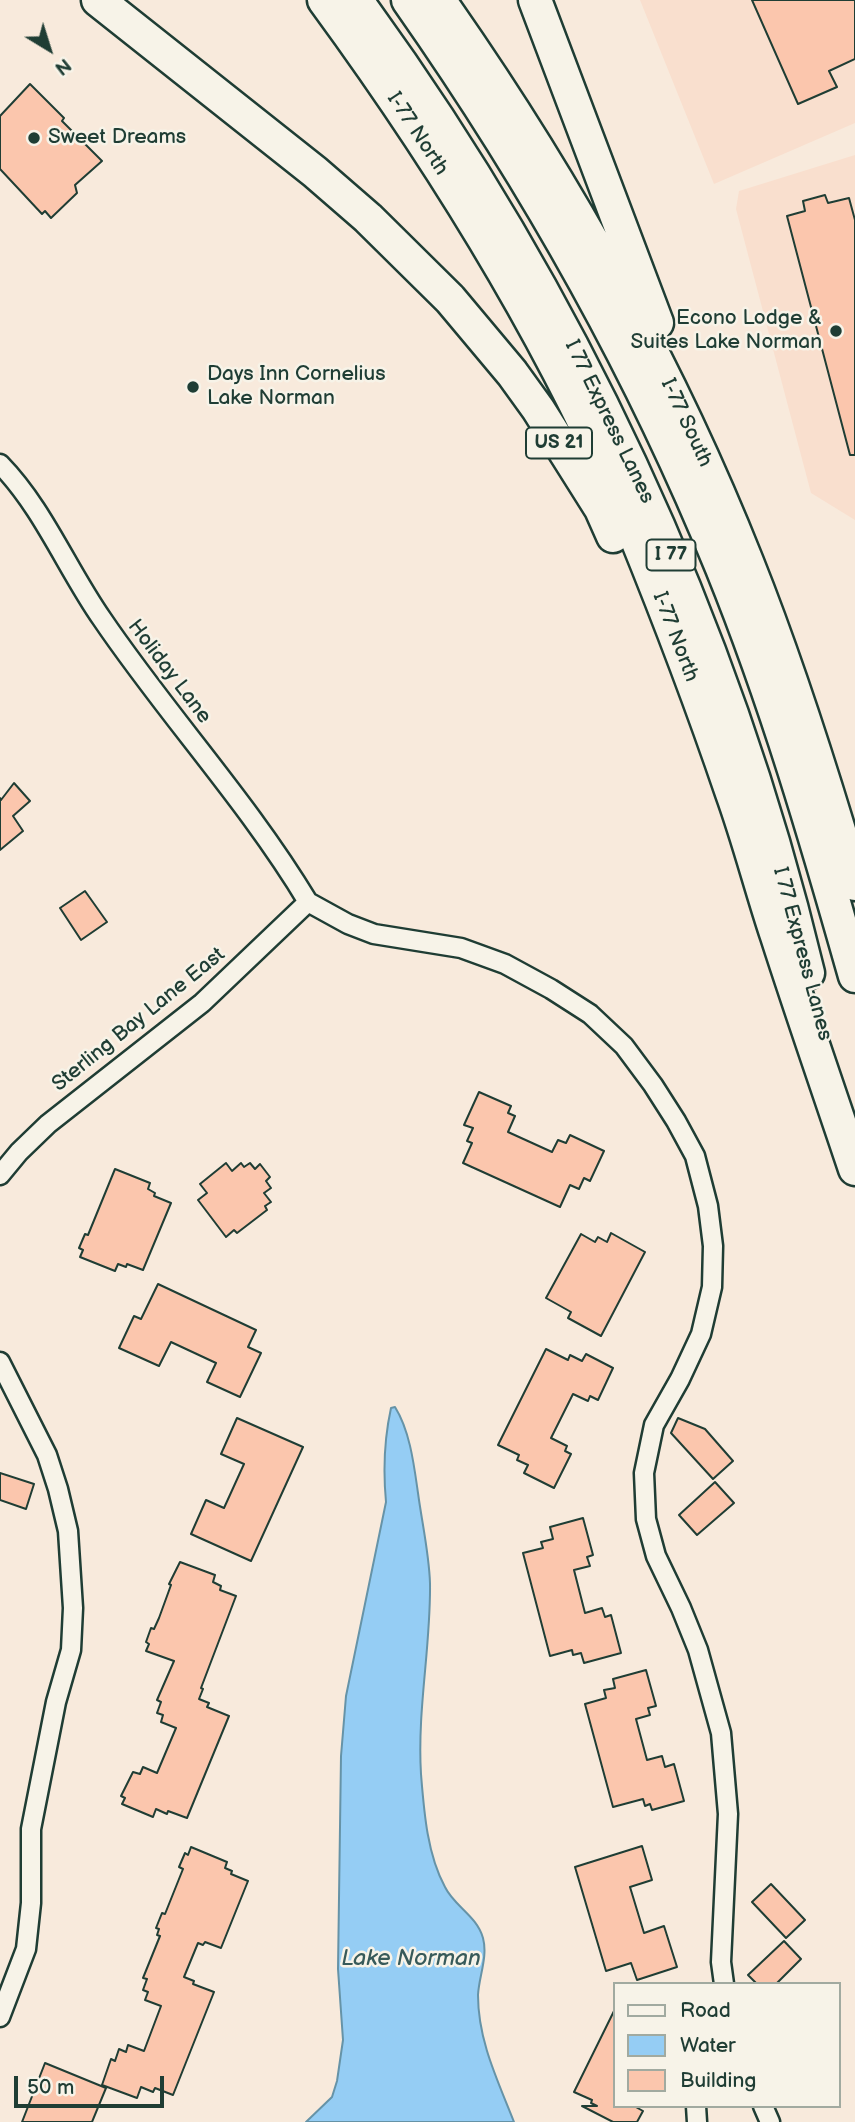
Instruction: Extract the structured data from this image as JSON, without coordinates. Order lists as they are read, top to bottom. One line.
{"streets":{"highway":["I-77 North","I 77 Express Lanes","I-77 South","US 21","I 77"],"street":["Holiday Lane","Sterling Bay Lane East"]},"crossings":[["I-77 North","I 77 Express Lanes"],["I-77 North","US 21"],["Holiday Lane","Sterling Bay Lane East"]],"water":["Lake Norman"],"places":["Sweet Dreams","Econo Lodge & Suites Lake Norman","Days Inn Cornelius Lake Norman"],"legend":["Road","Water","Building"],"scale_bar":"50 m","north":"bottom right"}
